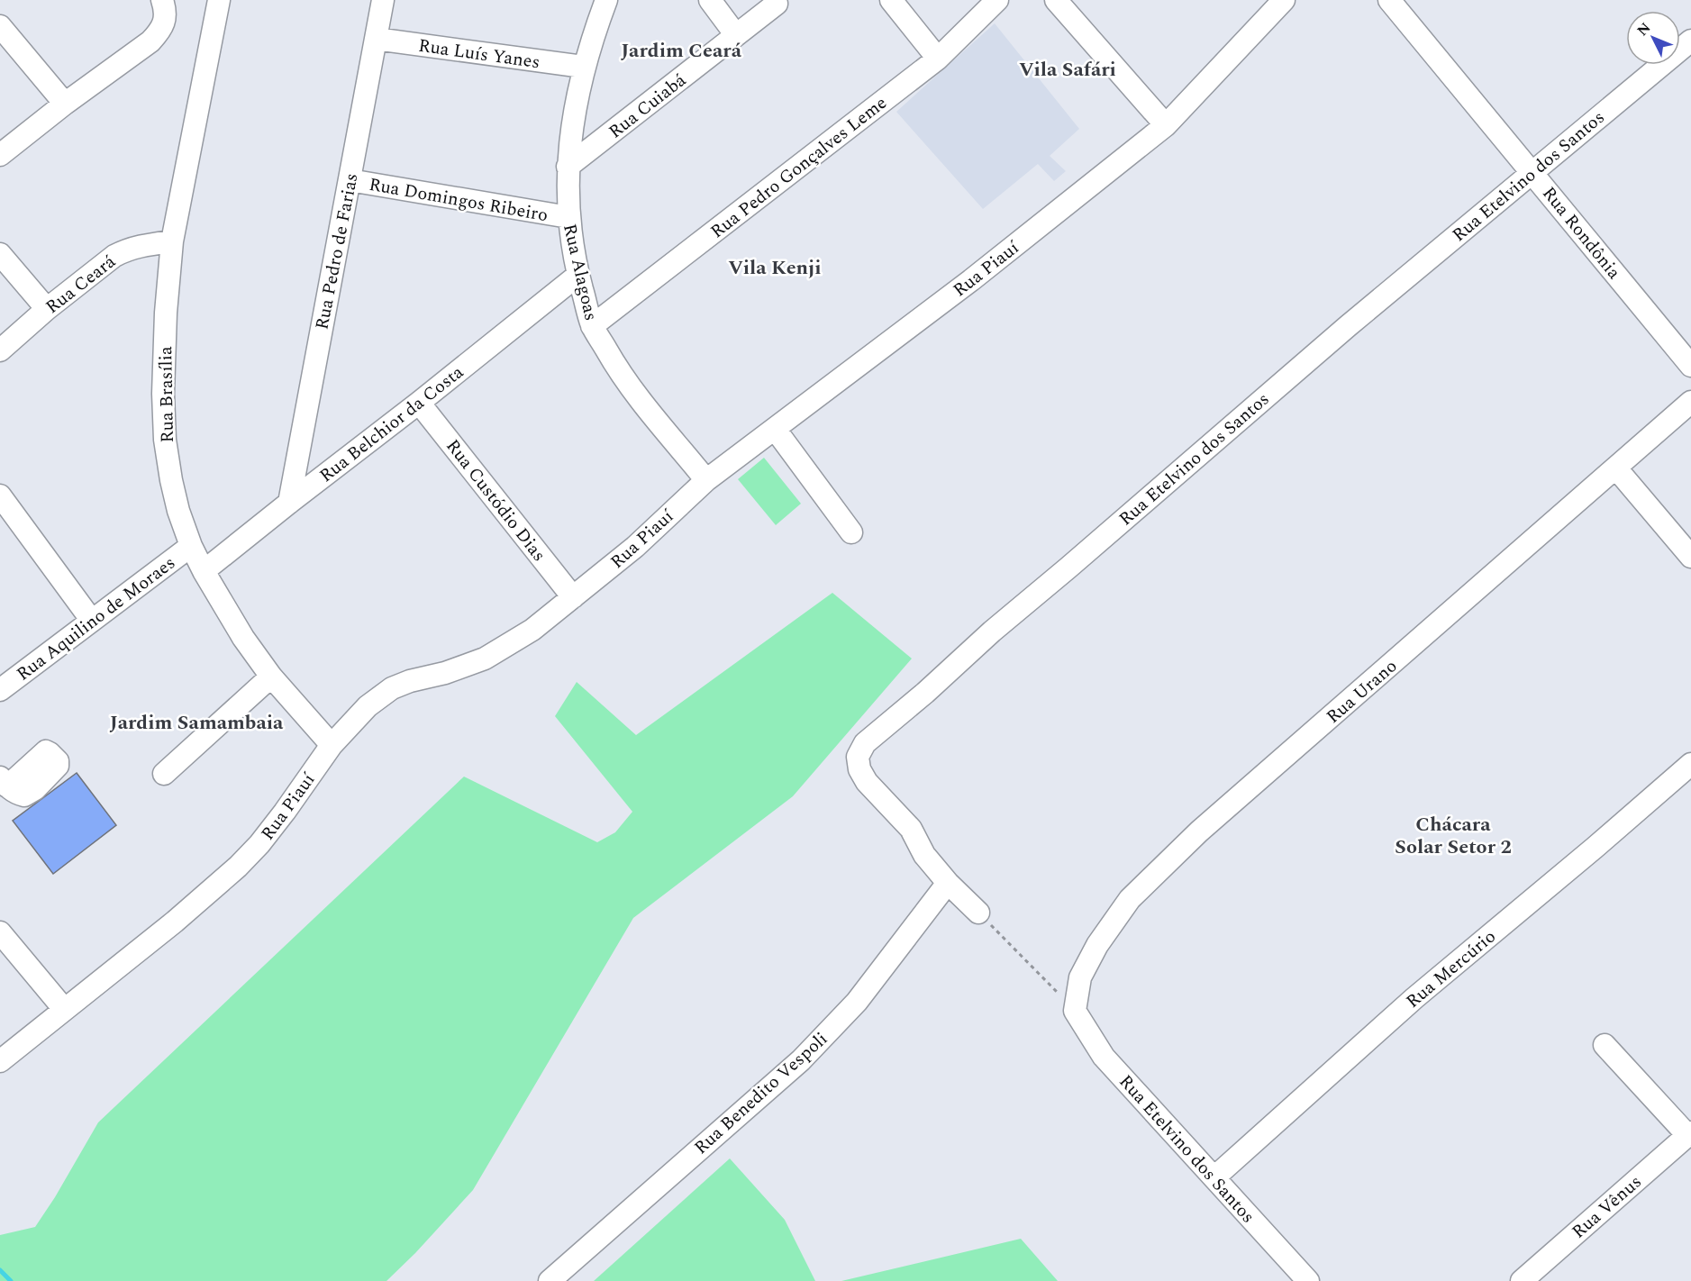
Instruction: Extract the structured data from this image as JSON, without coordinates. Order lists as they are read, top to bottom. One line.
{"streets":{"street":["Rua Luís Yanes","Rua Cuiabá","Rua Pedro Gonçalves Leme","Rua Etelvino dos Santos","Rua Domingos Ribeiro","Rua Rondônia","Rua Pedro de Farias","Rua Piauí","Rua Alagoas","Rua Ceará","Rua Brasília","Rua Belchior da Costa","Rua Custódio Dias","Rua Aquilino de Moraes","Rua Urano","Rua Mercúrio","Rua Benedito Vespoli","Rua Vênus"]},"crossings":[["Rua Luís Yanes","Rua Pedro de Farias"],["Rua Luís Yanes","Rua Alagoas"],["Rua Cuiabá","Rua Alagoas"],["Rua Pedro Gonçalves Leme","Rua Alagoas"],["Rua Etelvino dos Santos","Rua Rondônia"],["Rua Etelvino dos Santos","Rua Urano"],["Rua Etelvino dos Santos","Rua Mercúrio"],["Rua Etelvino dos Santos","Rua Benedito Vespoli"],["Rua Domingos Ribeiro","Rua Pedro de Farias"],["Rua Domingos Ribeiro","Rua Alagoas"],["Rua Pedro de Farias","Rua Belchior da Costa"],["Rua Piauí","Rua Alagoas"],["Rua Piauí","Rua Brasília"],["Rua Piauí","Rua Custódio Dias"],["Rua Alagoas","Rua Belchior da Costa"],["Rua Ceará","Rua Brasília"],["Rua Brasília","Rua Belchior da Costa"],["Rua Brasília","Rua Aquilino de Moraes"],["Rua Belchior da Costa","Rua Custódio Dias"]],"districts":["Jardim Ceará","Vila Safári","Vila Kenji","Jardim Samambaia","Chácara Solar Setor 2"],"north":"top left"}
